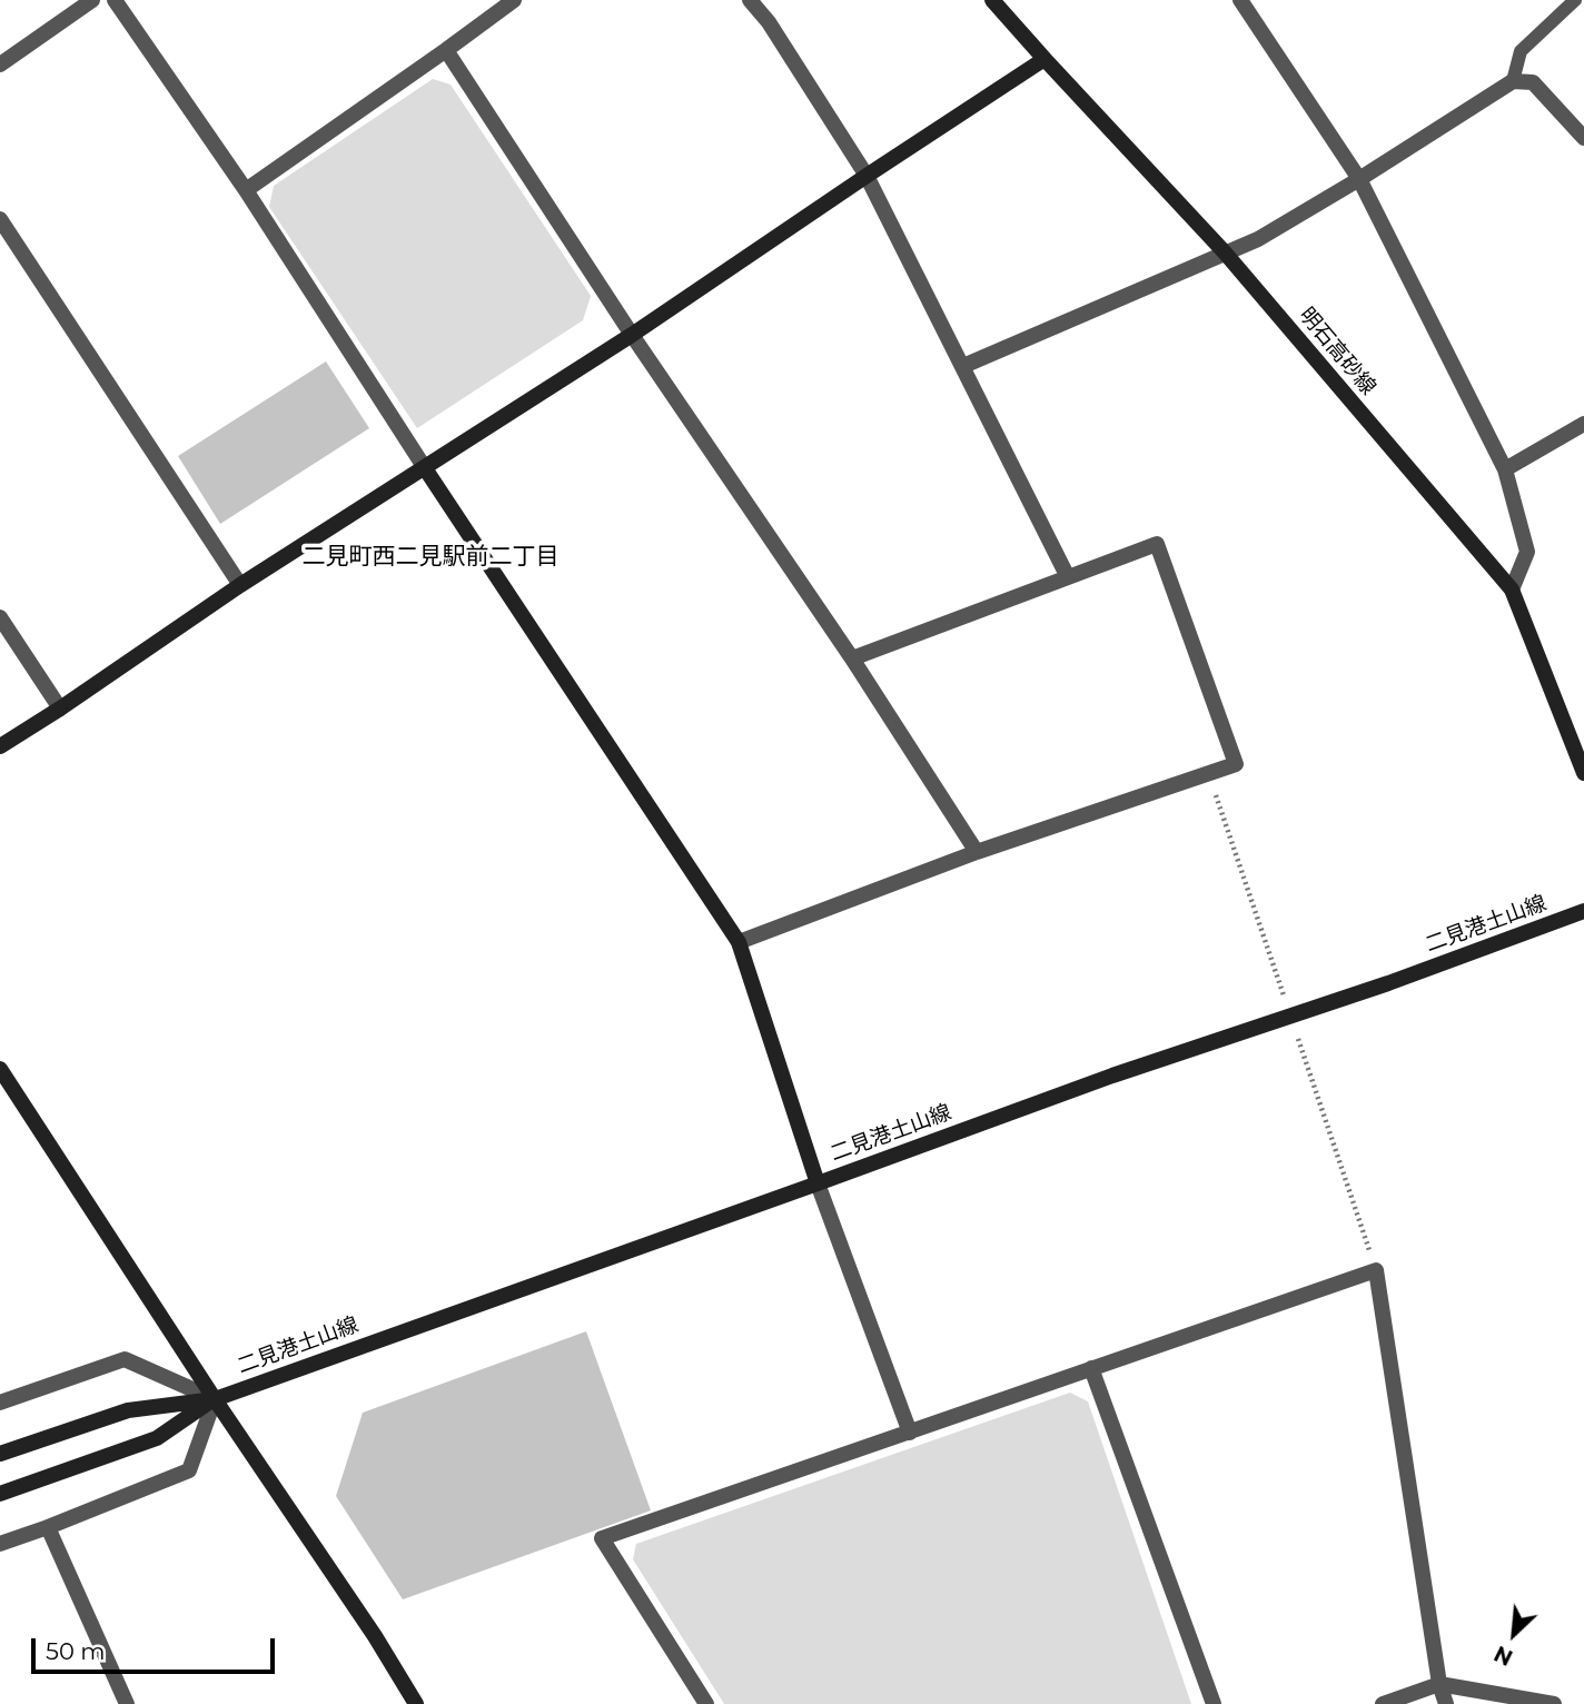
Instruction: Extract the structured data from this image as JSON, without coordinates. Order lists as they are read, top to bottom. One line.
{"streets":{"main road":["明石高砂線","二見港土山線"]},"districts":["二見町西二見駅前二丁目"],"scale_bar":"50 m","north":"bottom left"}
